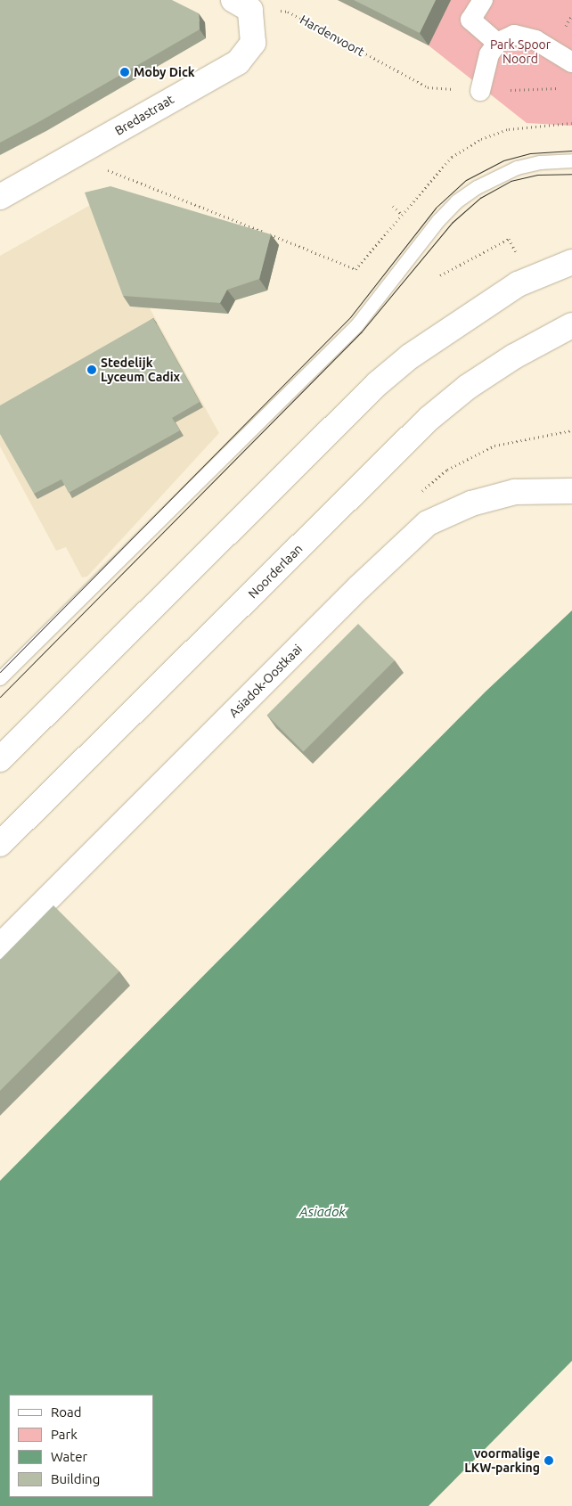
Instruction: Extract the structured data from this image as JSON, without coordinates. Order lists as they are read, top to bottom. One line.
{"streets":{"main road":["Bredastraat","Noorderlaan","Asiadok-Oostkaai"],"path":["Hardenvoort"]},"crossings":[["Hardenvoort","Bredastraat"]],"water":["Asiadok"],"parks":["Park Spoor Noord"],"places":["Moby Dick","Stedelijk Lyceum Cadix","voormalige LKW-parking"],"legend":["Road","Park","Water","Building"]}
